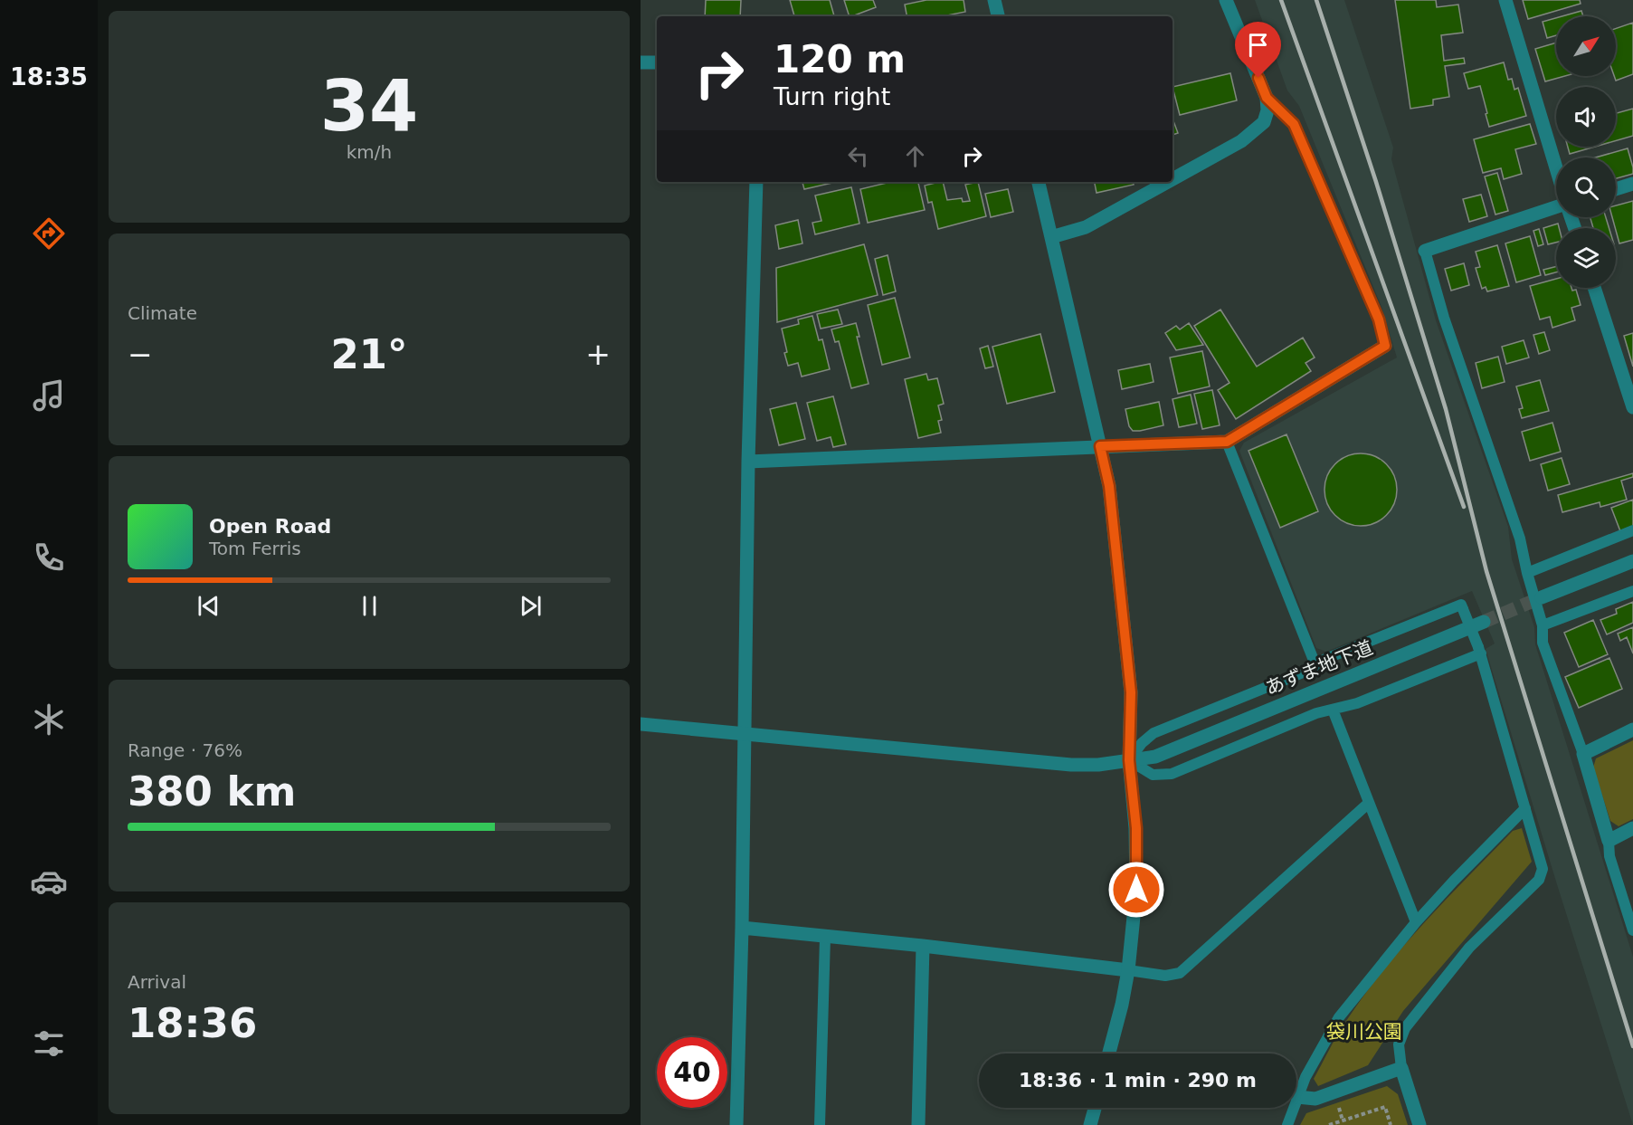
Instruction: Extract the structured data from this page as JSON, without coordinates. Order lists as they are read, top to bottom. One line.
{"streets":{"street":["あずま地下道"]},"parks":["袋川公園"],"north":"top right","page":{"tabs":"18:35","tile":[["34","km/h"],"Climate",["Range · 76%","380 km"],["Arrival","18:36"]],"turn":["120 m","Turn right"],"heat":["−","21°","+"],"song":["Open Road","Tom Ferris"],"limit":"40","trip":"18:36 · 1 min · 290 m"}}
